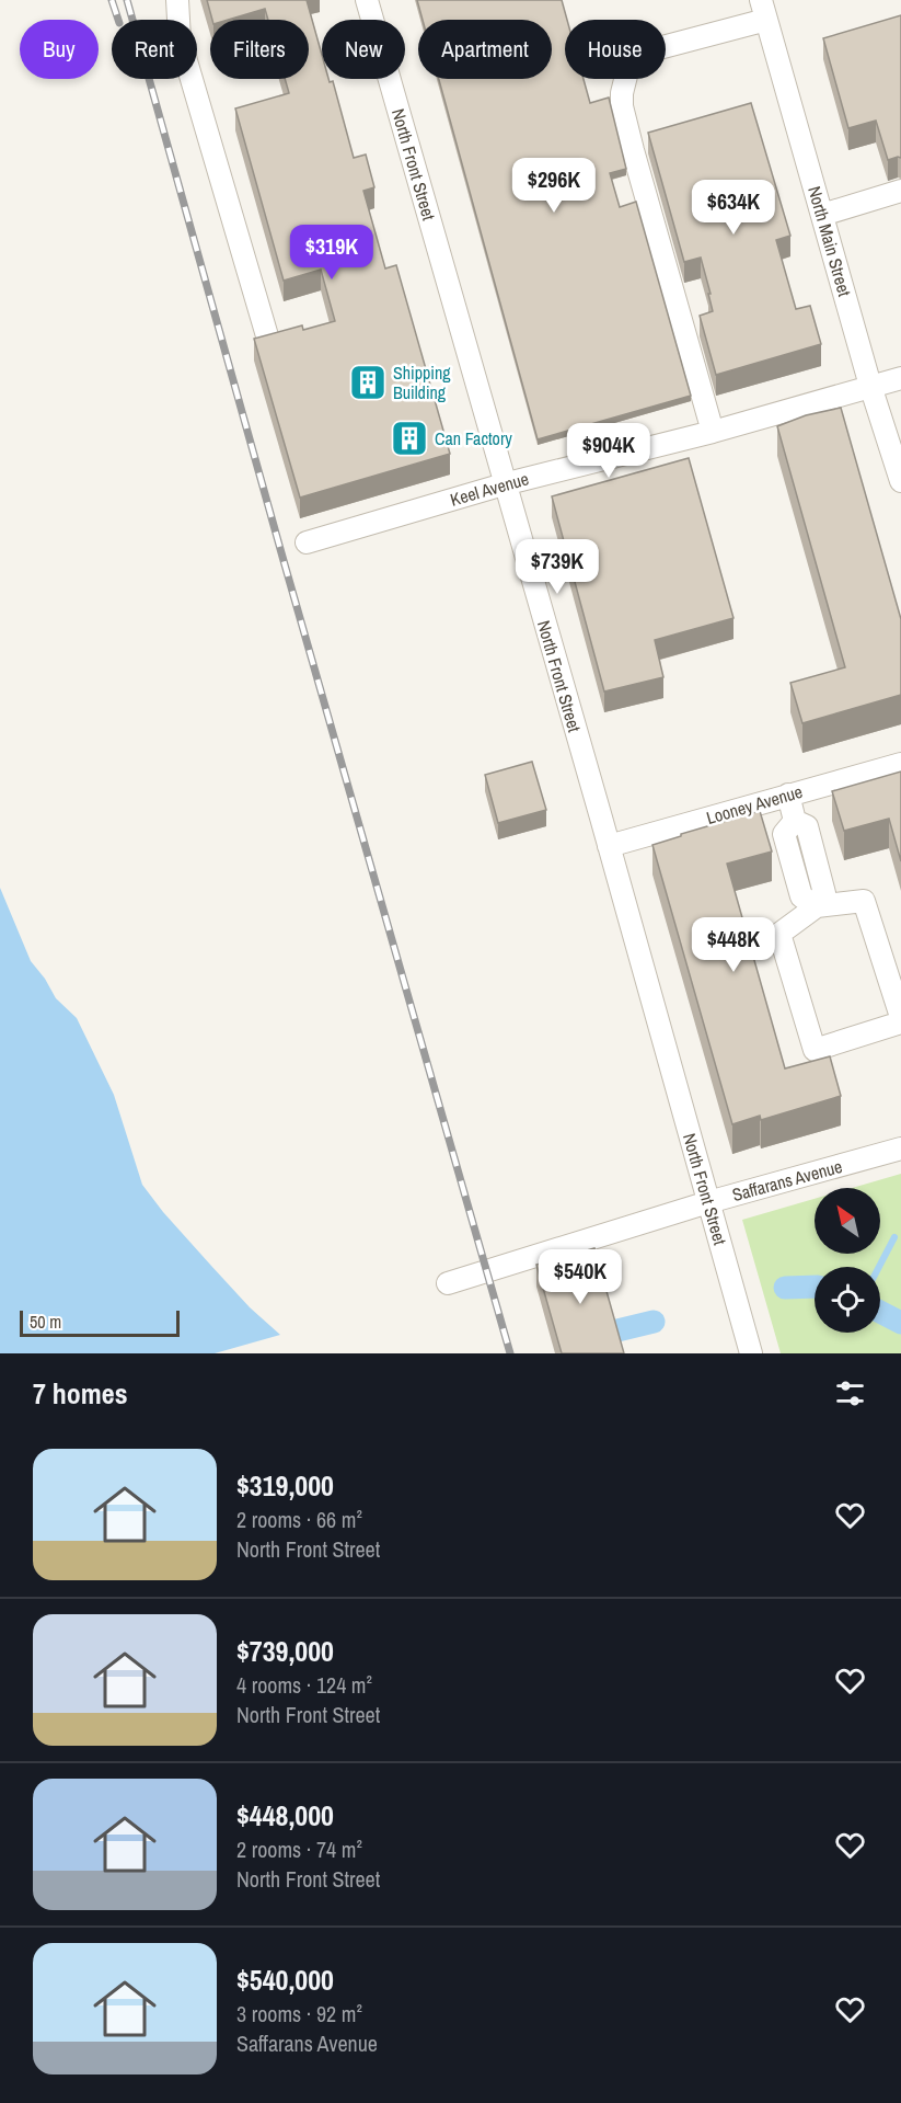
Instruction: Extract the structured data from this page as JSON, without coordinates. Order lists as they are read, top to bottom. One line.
{"streets":{"street":["North Front Street","North Main Street","Keel Avenue","Looney Avenue","Saffarans Avenue"]},"crossings":[["North Front Street","Keel Avenue"],["North Front Street","Looney Avenue"],["North Front Street","Saffarans Avenue"],["North Main Street","Keel Avenue"]],"places":{"building":["Shipping Building","Can Factory"]},"scale_bar":"50 m","north":"top left","page":{"chip":["Buy","Rent","Filters","New","Apartment","House"],"price":["$296K","$634K","$319K","$904K","$739K","$448K","$540K"],"scale":"50 m","heading":"7 homes","list":[{"name":"$319,000","note":"2 rooms · 66 m² · North Front Street"},{"name":"$739,000","note":"4 rooms · 124 m² · North Front Street"},{"name":"$448,000","note":"2 rooms · 74 m² · North Front Street"},{"name":"$540,000","note":"3 rooms · 92 m² · Saffarans Avenue"}]}}
